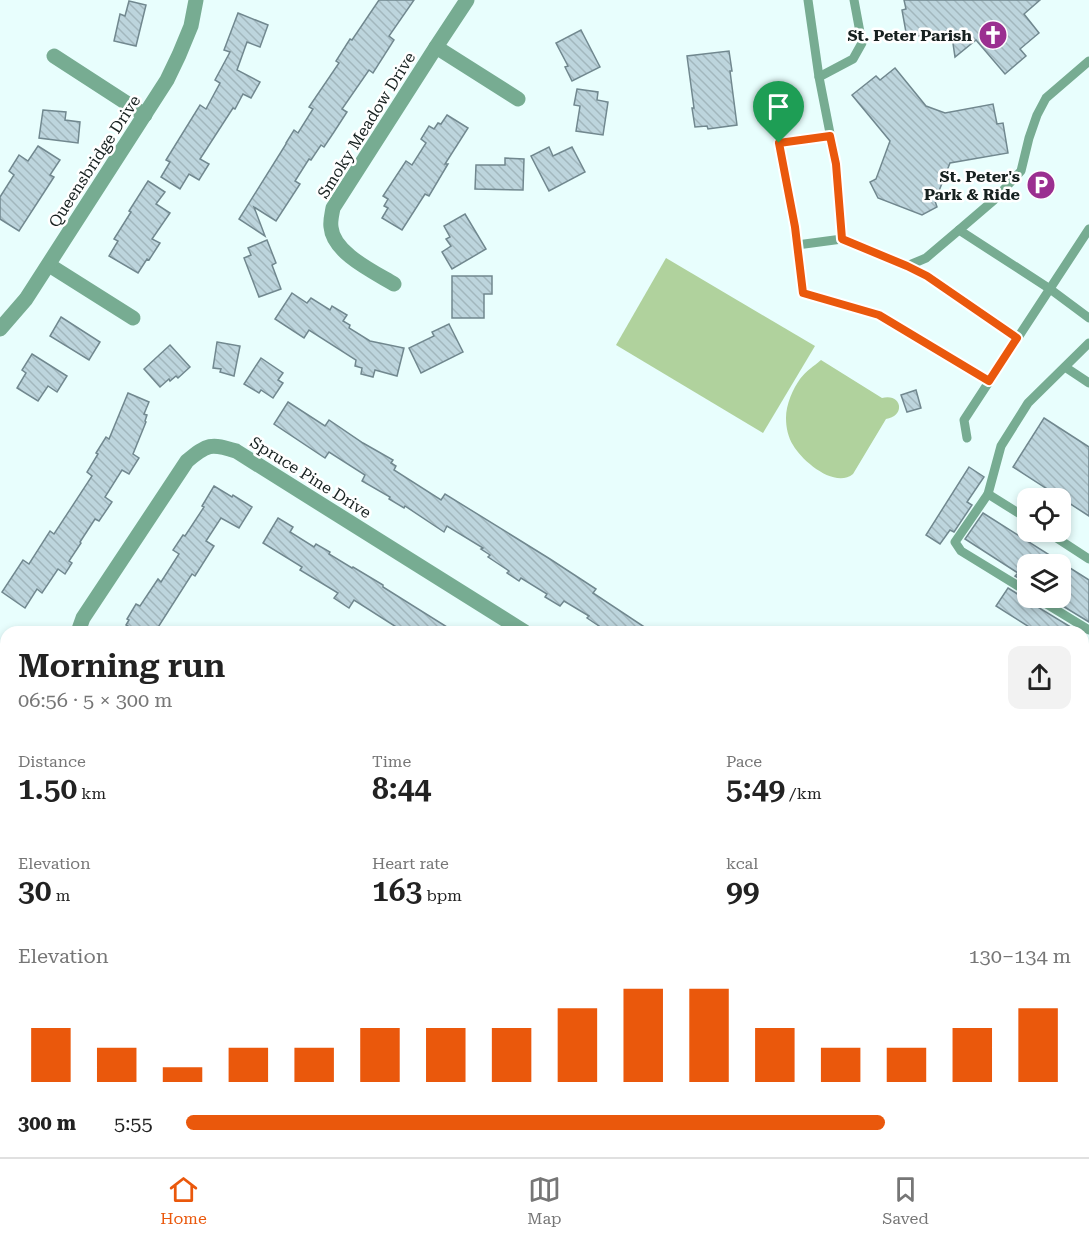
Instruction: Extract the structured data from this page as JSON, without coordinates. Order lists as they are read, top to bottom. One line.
{"streets":{"street":["Smoky Meadow Drive","Queensbridge Drive","Spruce Pine Drive"]},"places":{"church":["St. Peter Parish"],"parking":["St. Peter's Park & Ride"]},"page":{"heading":["Morning run","06:56 · 5 × 300 m"],"stats":[["Distance","1.50 km"],["Time","8:44"],["Pace","5:49 /km"],["Elevation","30 m"],["Heart rate","163 bpm"],["kcal","99"]],"chart":["Elevation","130–134 m"],"list":[{"name":"300 m","note":"5:55"}],"tabs":["Home","Map","Saved"]}}
